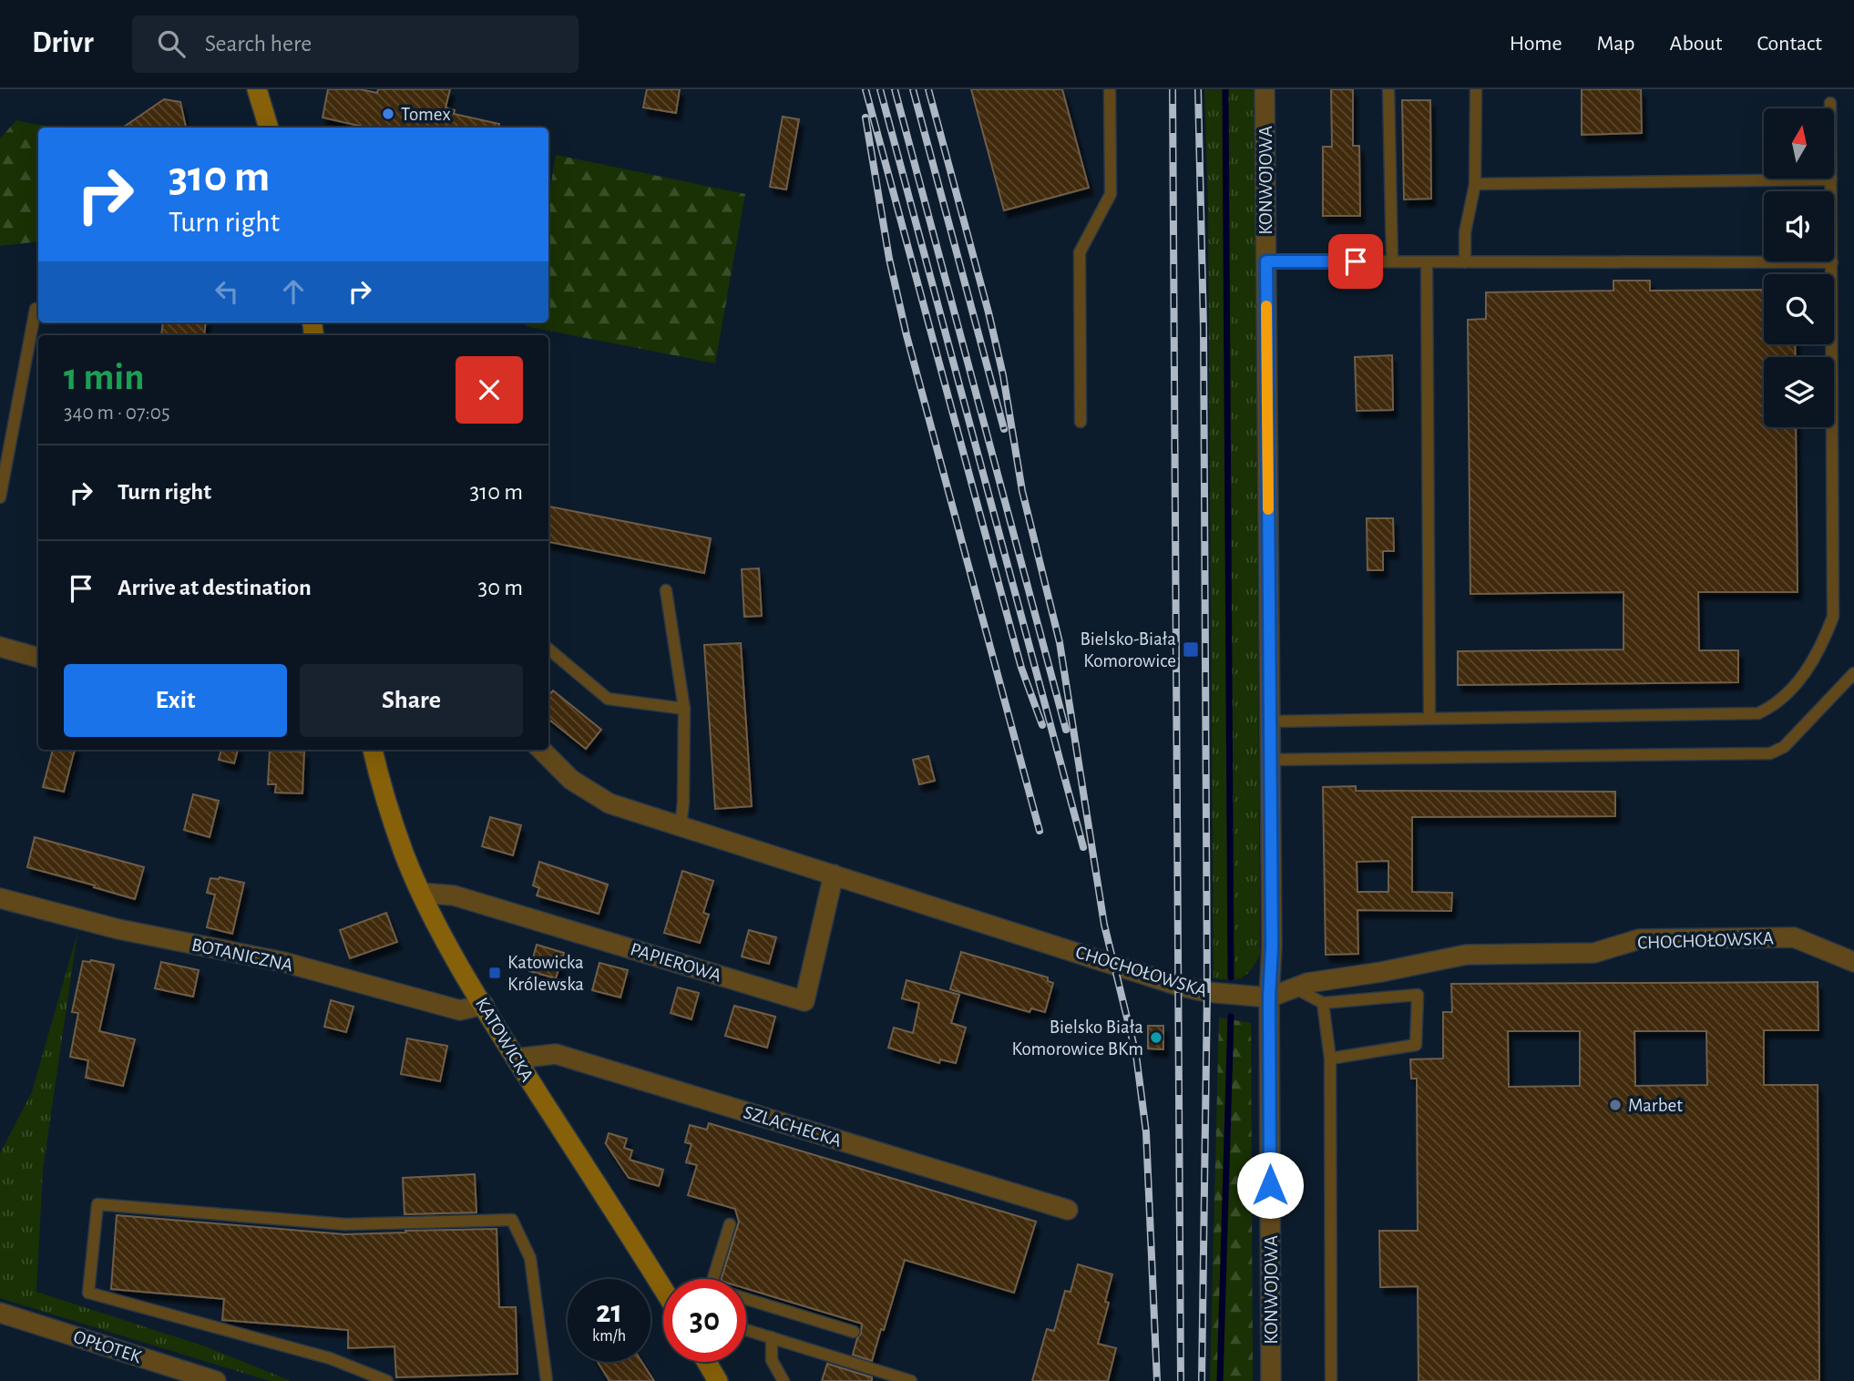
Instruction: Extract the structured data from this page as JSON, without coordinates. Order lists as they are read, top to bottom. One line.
{"streets":{"street":["KONWOJOWA","CHOCHOŁOWSKA","BOTANICZNA","PAPIEROWA","KATOWICKA","SZLACHECKA","OPŁOTEK"]},"crossings":[["KONWOJOWA","CHOCHOŁOWSKA"],["CHOCHOŁOWSKA","PAPIEROWA"],["BOTANICZNA","KATOWICKA"],["PAPIEROWA","KATOWICKA"],["KATOWICKA","SZLACHECKA"]],"places":{"other":["Tomex","Bielsko Biała Komorowice BKm","Marbet"],"transit":["Bielsko-Biała Komorowice","Katowicka Królewska"]},"north":"top","page":{"header":"Drivr","search":"Search here","nav":["Home","Map","About","Contact"],"turn":["310 m","Turn right"],"heading":["1 min","340 m · 07:05"],"list":[{"name":"Turn right","value":"310 m"},{"name":"Arrive at destination","value":"30 m"}],"buttons":["Exit","Share"],"speed":"21 km/h","limit":"30"}}
